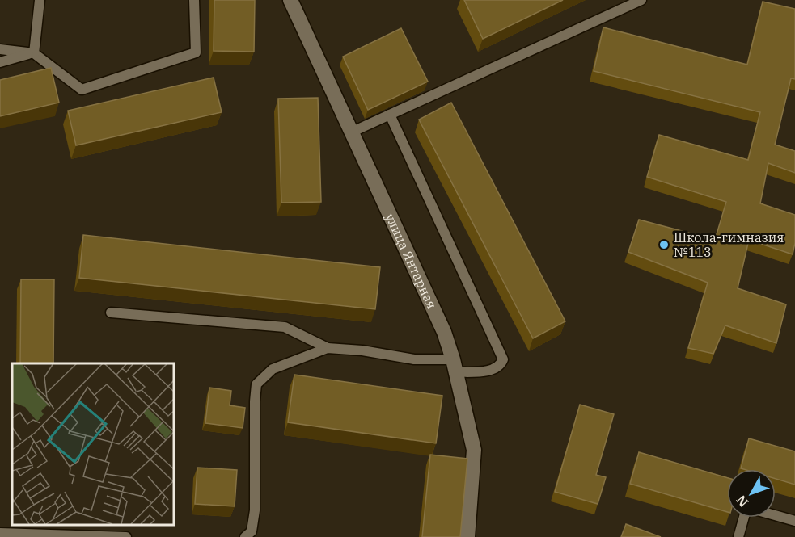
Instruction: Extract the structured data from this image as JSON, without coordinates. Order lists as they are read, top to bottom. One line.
{"streets":{"street":["улица Янтарная"]},"places":["Школа-гимназия №113"],"north":"bottom left"}
